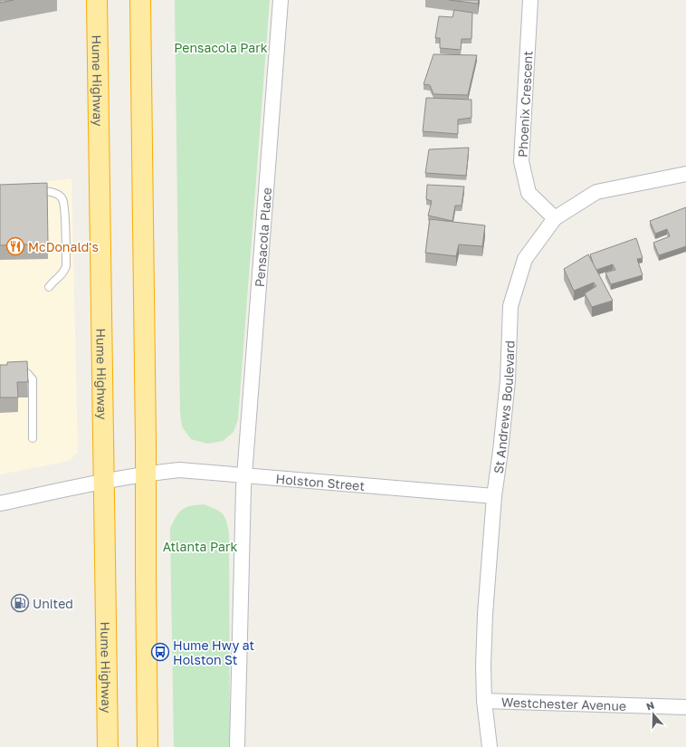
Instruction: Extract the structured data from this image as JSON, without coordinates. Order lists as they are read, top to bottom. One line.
{"streets":{"highway":["Hume Highway"],"street":["Phoenix Crescent","Pensacola Place","St Andrews Boulevard","Holston Street","Westchester Avenue"]},"crossings":[["Hume Highway","Holston Street"],["Phoenix Crescent","St Andrews Boulevard"],["Pensacola Place","Holston Street"],["St Andrews Boulevard","Holston Street"],["St Andrews Boulevard","Westchester Avenue"]],"parks":["Pensacola Park","Atlanta Park"],"places":{"restaurant":["McDonald's"],"fuel station":["United"],"bus stop":["Hume Hwy at Holston St"]},"north":"top"}
